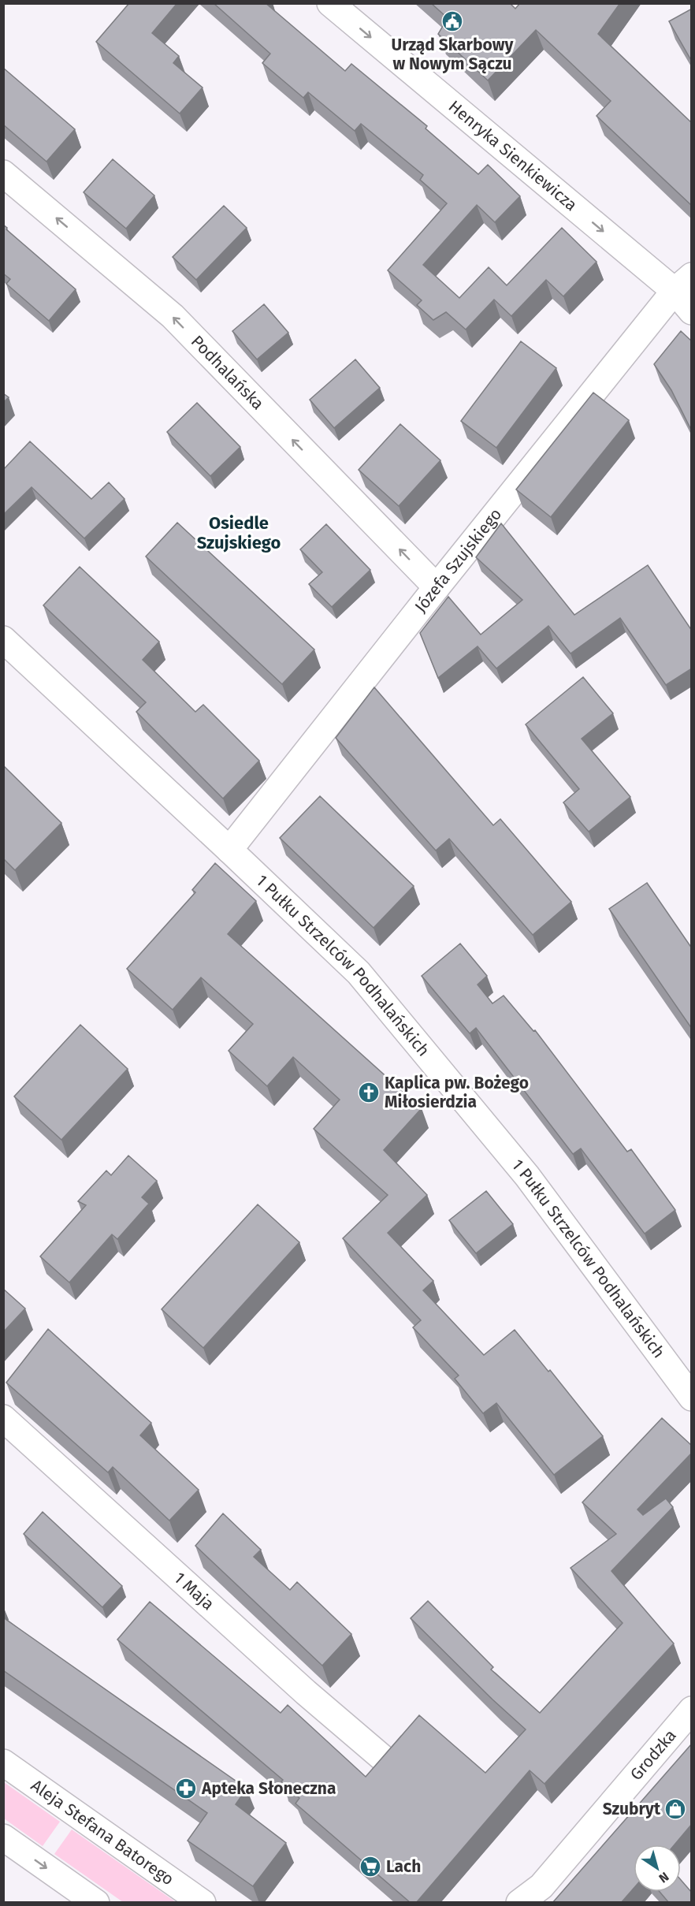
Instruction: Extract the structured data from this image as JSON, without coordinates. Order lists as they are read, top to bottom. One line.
{"streets":{"street":["Henryka Sienkiewicza","Podhalańska","Józefa Szujskiego","1 Pułku Strzelców Podhalańskich","1 Maja","Grodzka","Aleja Stefana Batorego"]},"crossings":[["Henryka Sienkiewicza","Józefa Szujskiego"],["Podhalańska","Józefa Szujskiego"],["Józefa Szujskiego","1 Pułku Strzelców Podhalańskich"]],"one_way":["Henryka Sienkiewicza","Podhalańska"],"districts":["Osiedle Szujskiego"],"places":{"public building":["Urząd Skarbowy w Nowym Sączu"],"church":["Kaplica pw. Bożego Miłosierdzia"],"pharmacy":["Apteka Słoneczna"],"shop":["Szubryt"],"supermarket":["Lach"]},"north":"bottom right"}
